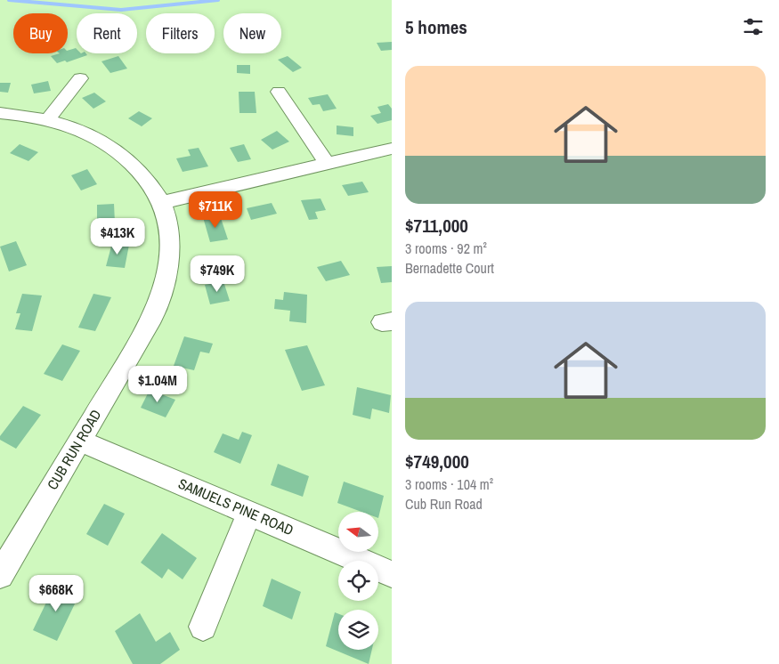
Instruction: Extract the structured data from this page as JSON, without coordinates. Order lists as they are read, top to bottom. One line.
{"streets":{"street":["CUB RUN ROAD","SAMUELS PINE ROAD"]},"crossings":[["CUB RUN ROAD","SAMUELS PINE ROAD"]],"north":"left","page":{"heading":"5 homes","chip":["Buy","Rent","Filters","New"],"list":[{"name":"$711,000","note":"3 rooms · 92 m² · Bernadette Court"},{"name":"$749,000","note":"3 rooms · 104 m² · Cub Run Road"}],"price":["$711K","$413K","$749K","$1.04M","$668K"]}}
